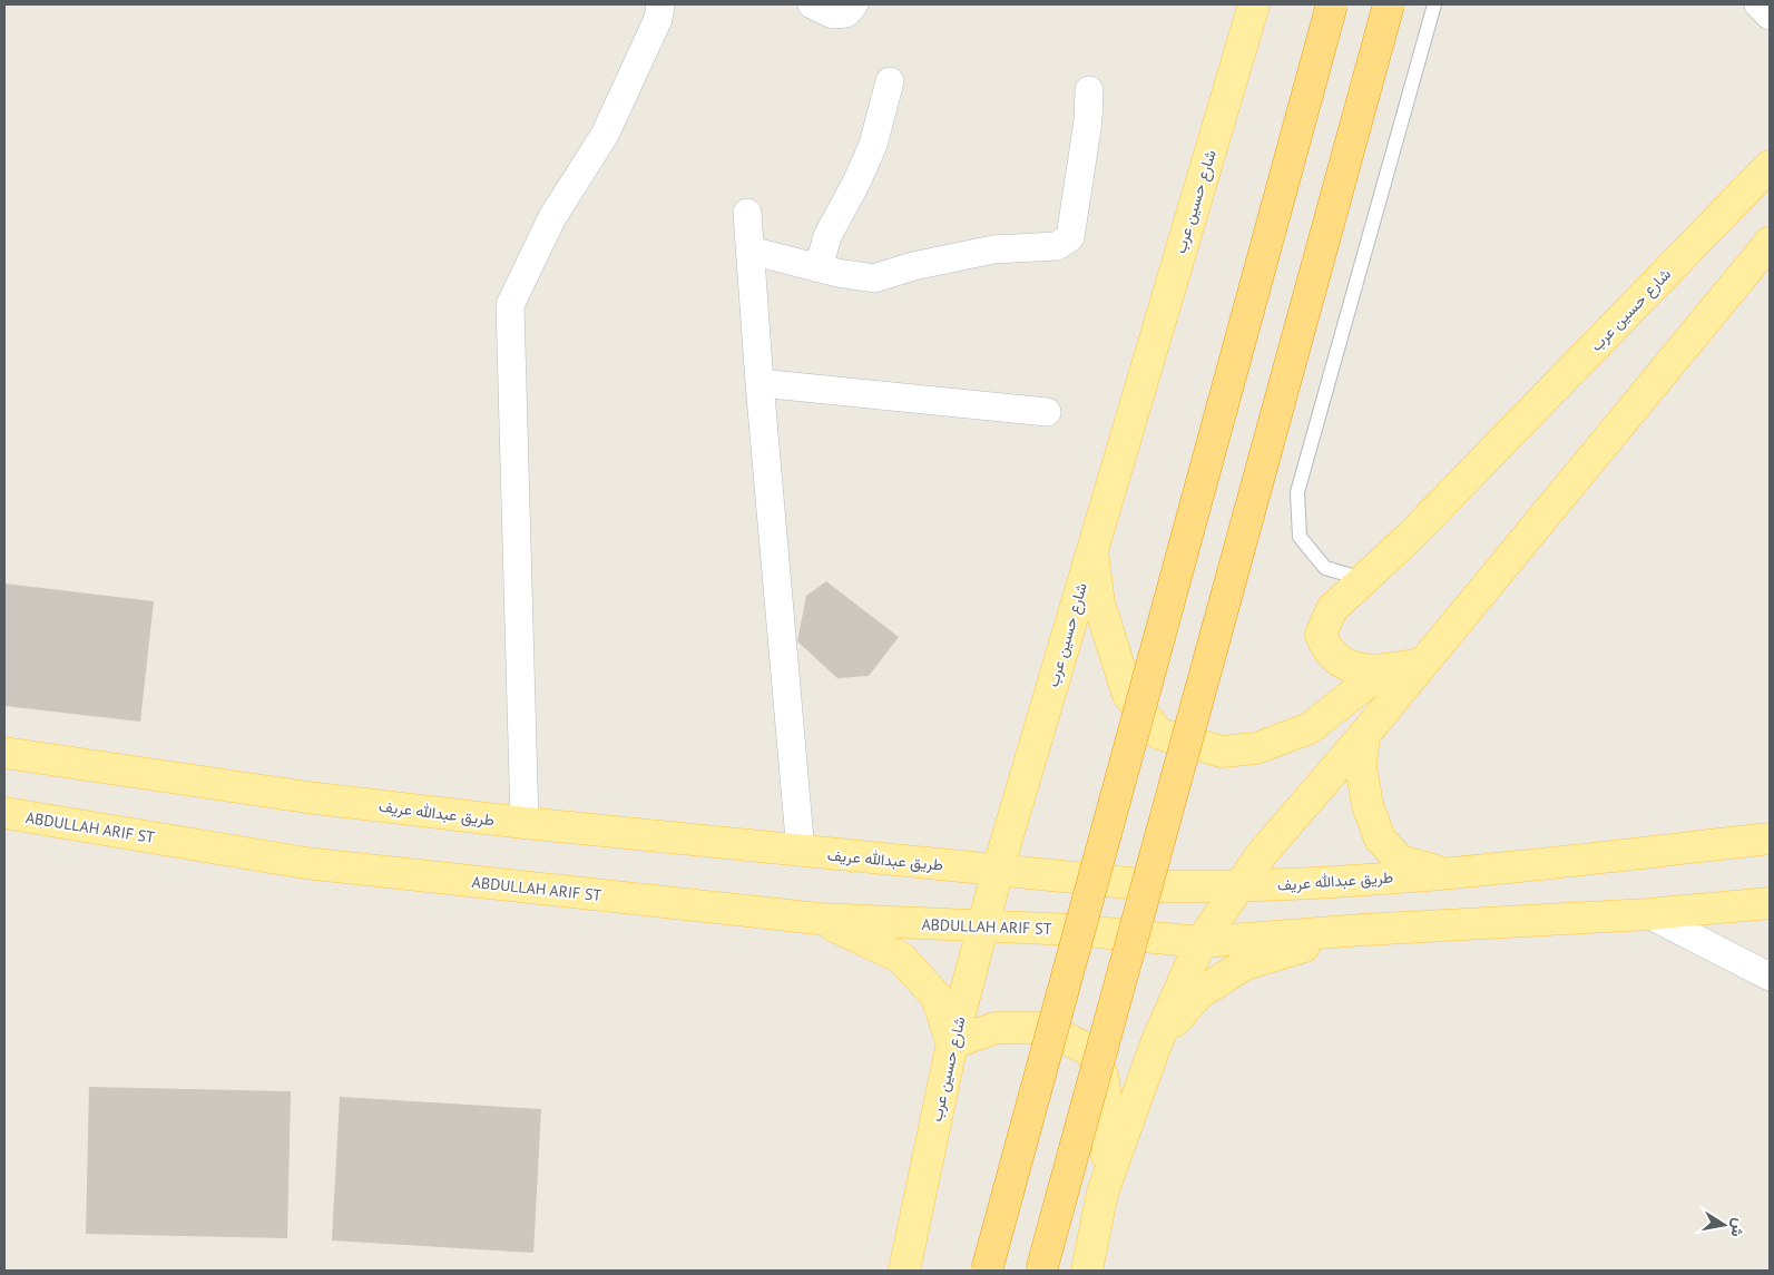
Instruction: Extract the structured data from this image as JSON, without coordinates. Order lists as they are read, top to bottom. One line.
{"streets":{"main road":["شارع حسين عرب","طريق عبدالله عريف","ABDULLAH ARIF ST"]},"crossings":[["شارع حسين عرب","طريق عبدالله عريف"],["شارع حسين عرب","ABDULLAH ARIF ST"]],"north":"right"}
